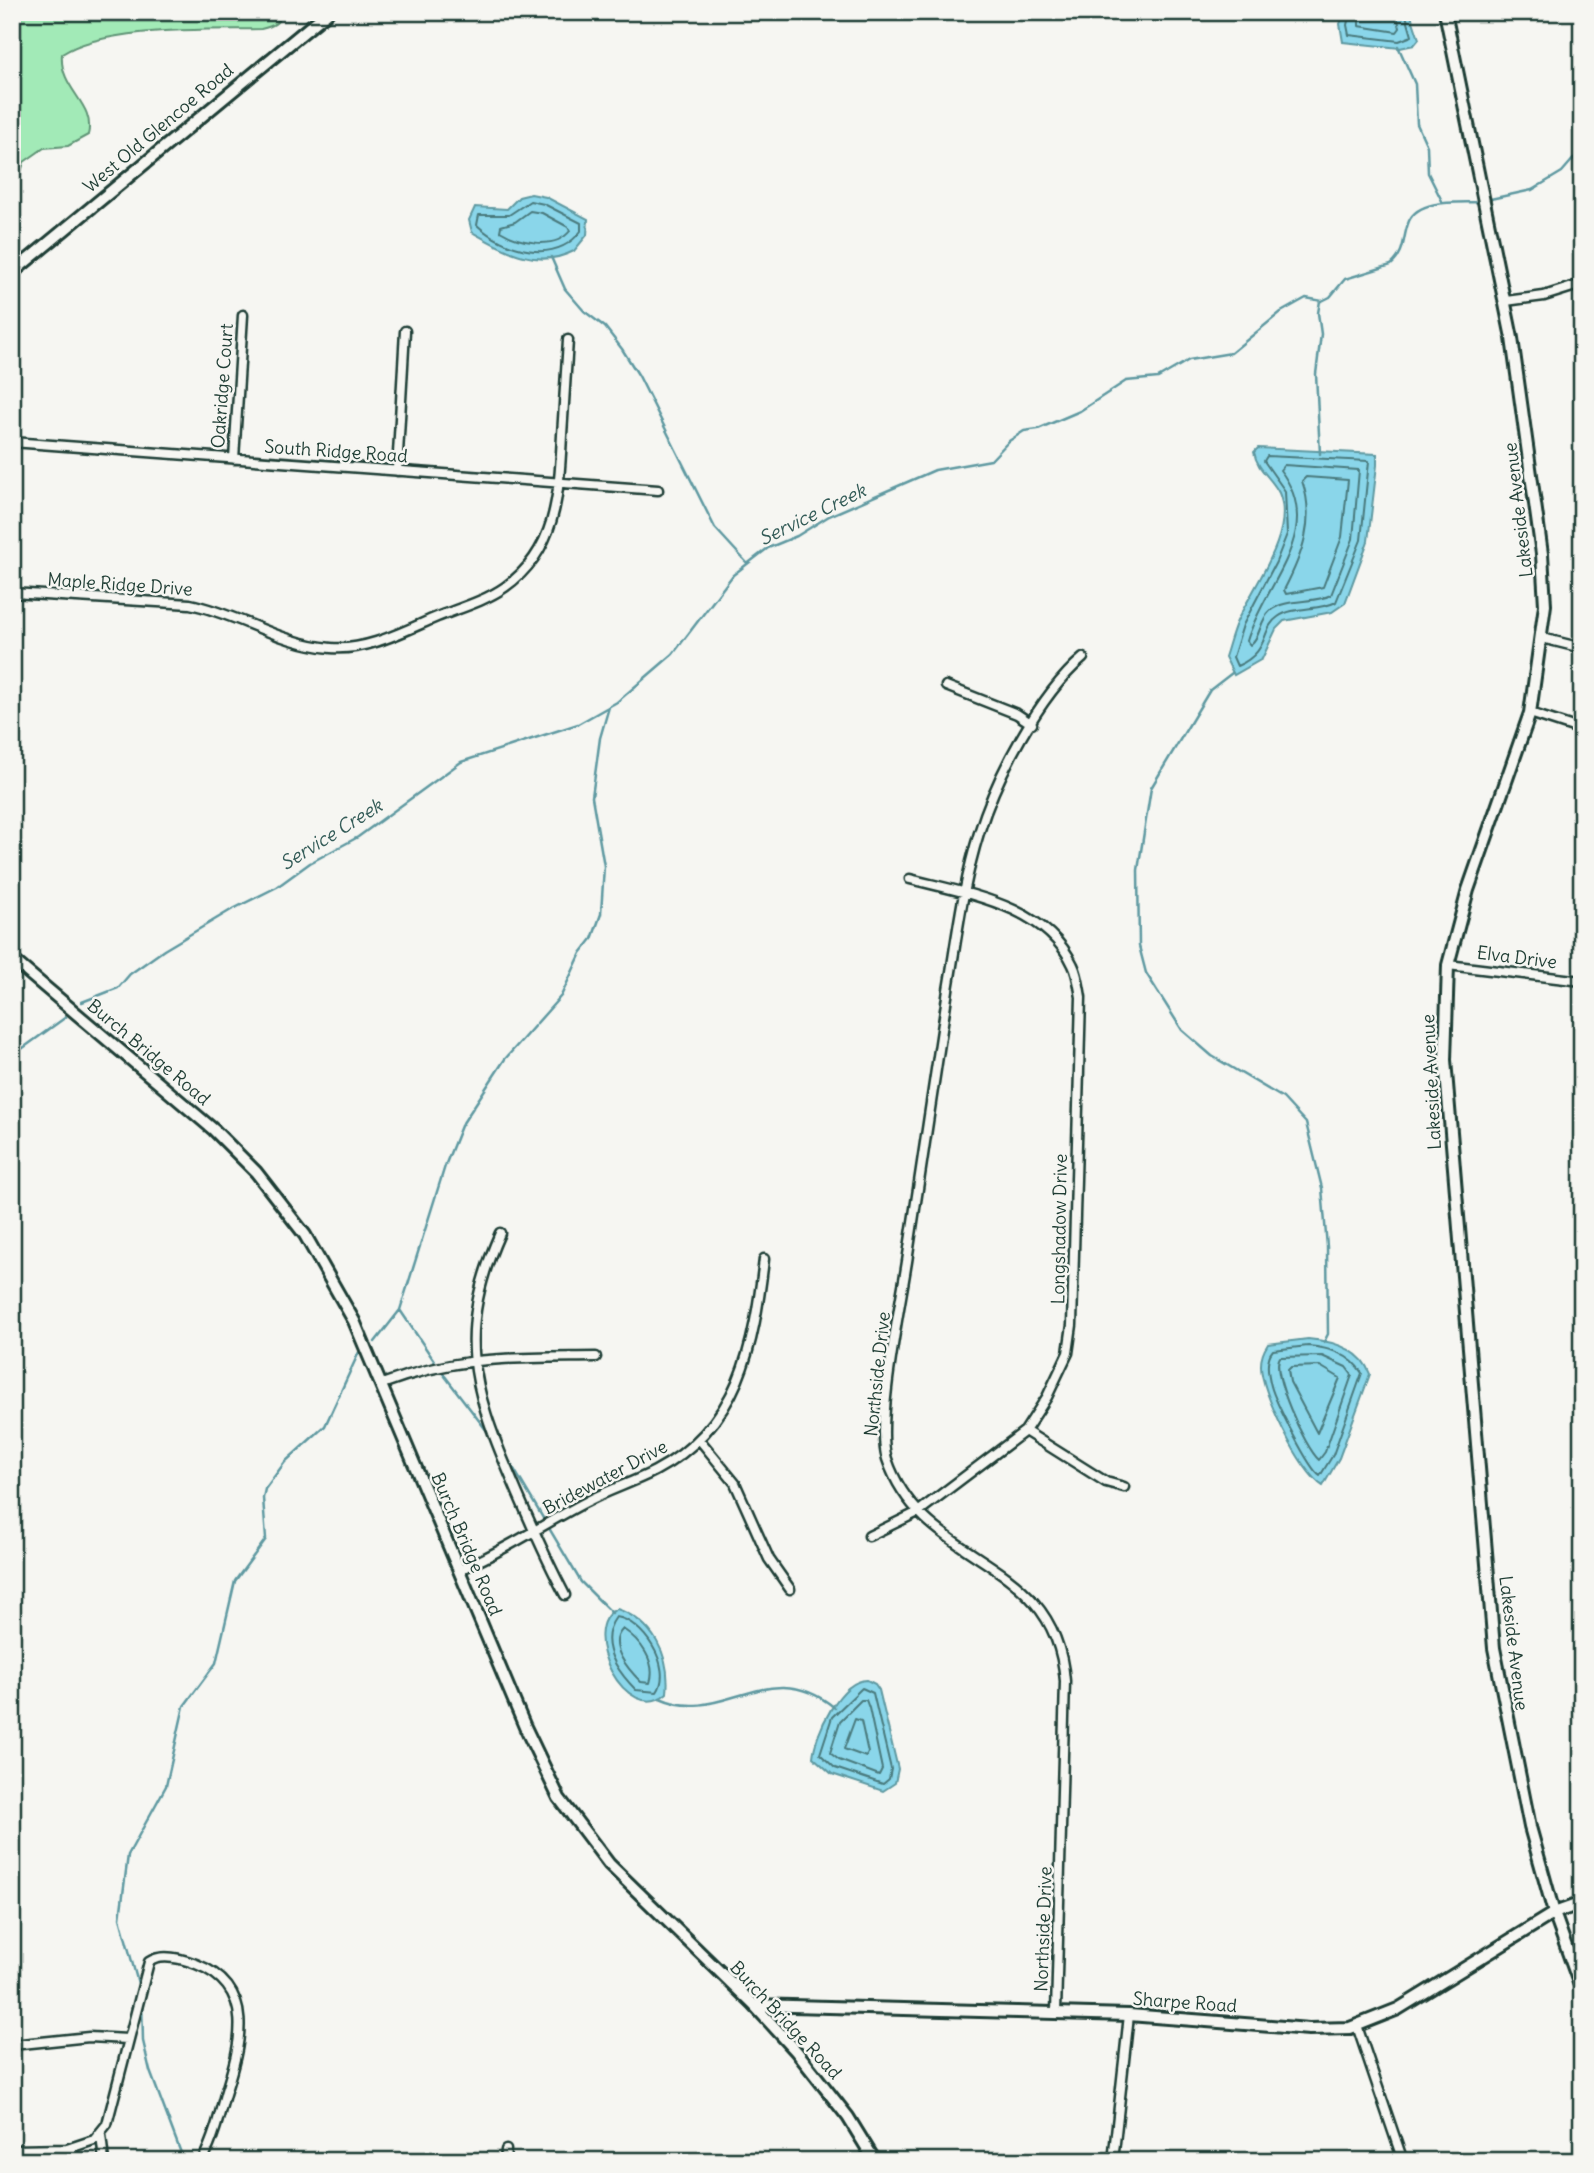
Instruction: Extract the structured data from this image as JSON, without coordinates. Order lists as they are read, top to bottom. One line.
{"streets":{"street":["West Old Glencoe Road","Oakridge Court","South Ridge Road","Lakeside Avenue","Maple Ridge Drive","Elva Drive","Burch Bridge Road","Longshadow Drive","Northside Drive","Bridewater Drive","Sharpe Road"]},"crossings":[["Oakridge Court","South Ridge Road"],["South Ridge Road","Maple Ridge Drive"],["Lakeside Avenue","Elva Drive"],["Lakeside Avenue","Sharpe Road"],["Burch Bridge Road","Bridewater Drive"],["Burch Bridge Road","Sharpe Road"],["Longshadow Drive","Northside Drive"],["Northside Drive","Sharpe Road"]],"water":["Service Creek"]}
